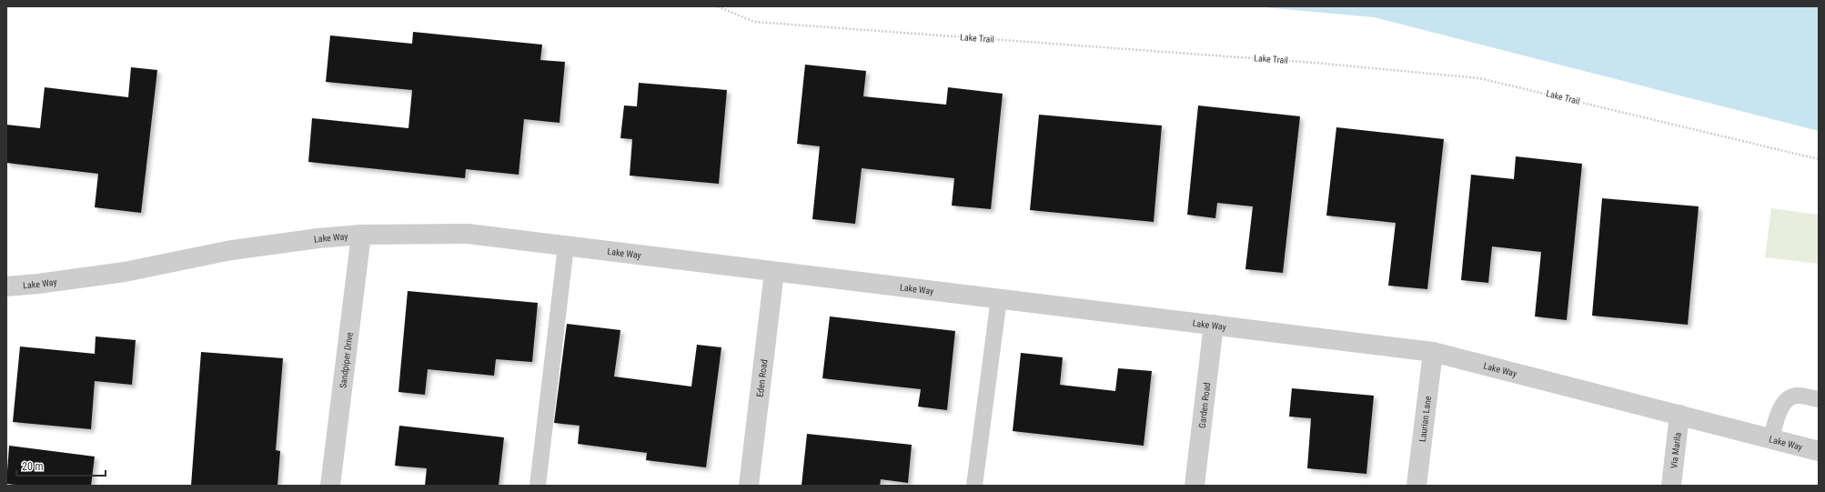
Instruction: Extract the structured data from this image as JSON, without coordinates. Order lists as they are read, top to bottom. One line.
{"streets":{"street":["Lake Way","Sandpiper Drive","Eden Road","Garden Road","Laurian Lane","Via Marila"],"path":["Lake Trail"]},"crossings":[["Lake Way","Sandpiper Drive"],["Lake Way","Eden Road"],["Lake Way","Garden Road"],["Lake Way","Laurian Lane"],["Lake Way","Via Marila"]],"scale_bar":"20 m"}
